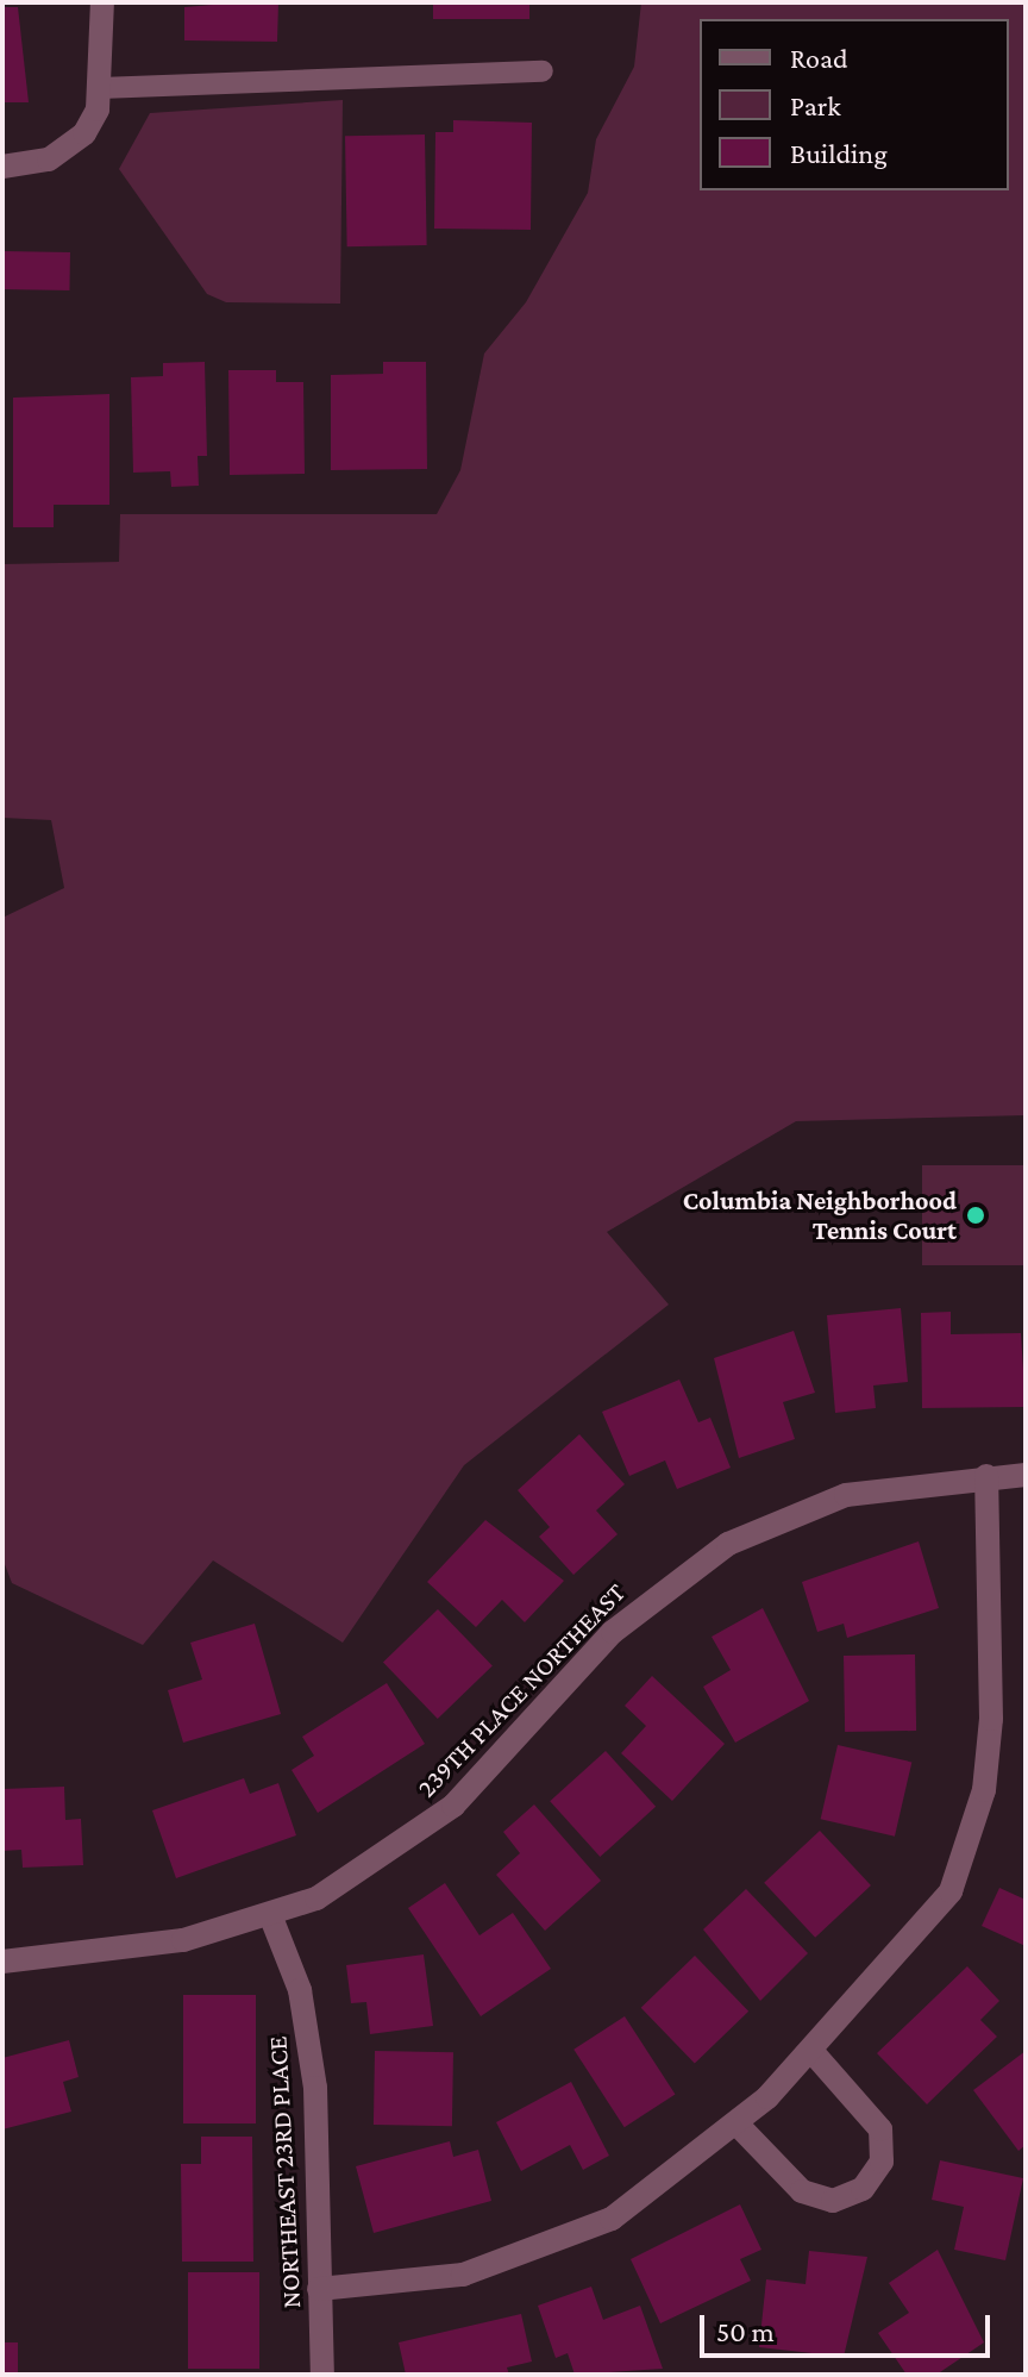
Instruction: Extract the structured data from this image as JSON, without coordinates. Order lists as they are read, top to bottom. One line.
{"streets":{"street":["239TH PLACE NORTHEAST","NORTHEAST 23RD PLACE"]},"crossings":[["239TH PLACE NORTHEAST","NORTHEAST 23RD PLACE"]],"places":["Columbia Neighborhood Tennis Court"],"legend":["Road","Park","Building"],"scale_bar":"50 m"}
